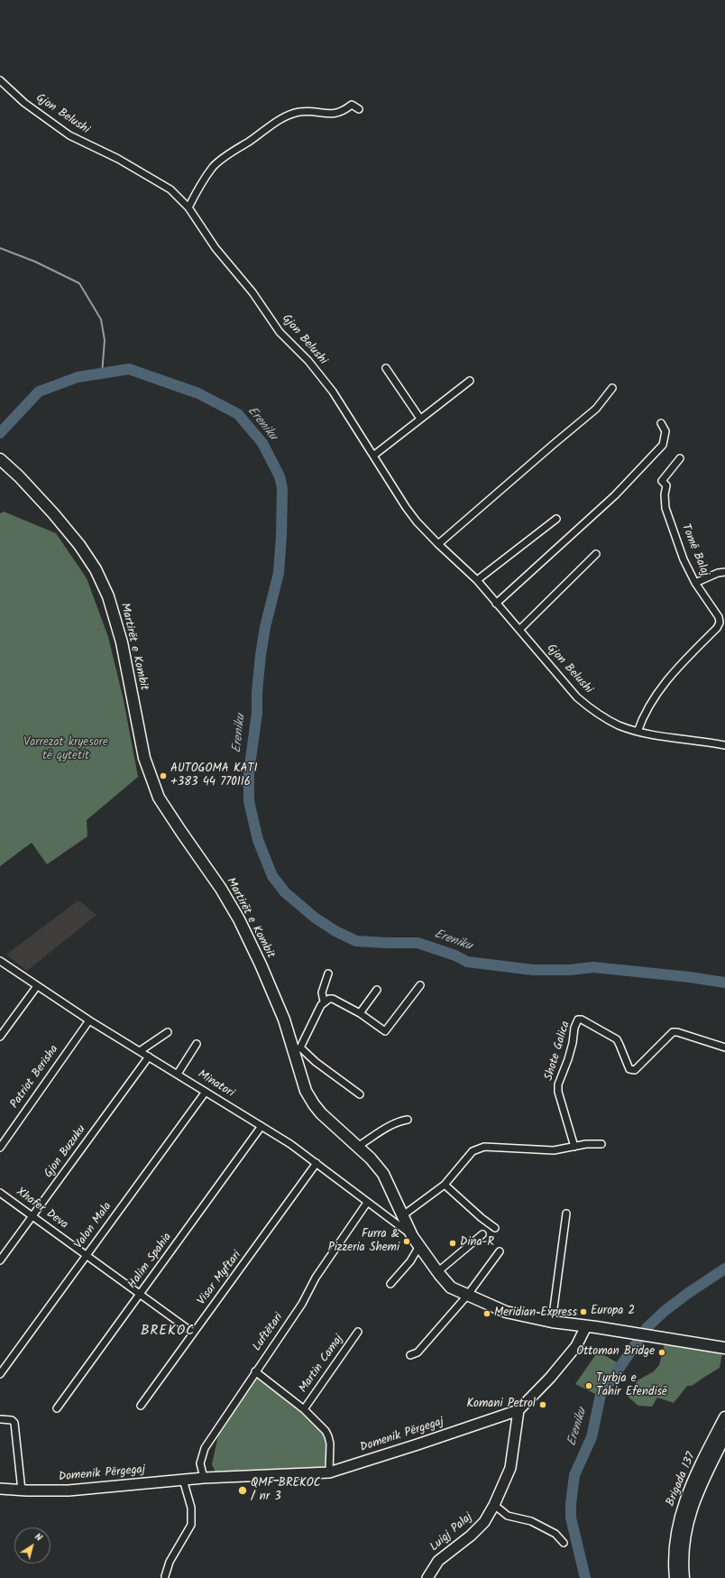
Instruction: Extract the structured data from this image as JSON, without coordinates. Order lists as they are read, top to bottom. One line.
{"streets":{"main road":["Martirët e Kombit","Domenik Përgegaj","Brigada 137","Luigj Palaj"],"street":["Gjon Belushi","Tomë Balaj","Shote Galica","Patriot Berisha","Minatori","Gjon Buzuku","Xhafer Deva","Valon Mala","Halim Spahia","Visar Myftari","Luftëtari","Martin Camaj"]},"crossings":[["Gjon Belushi","Tomë Balaj"],["Martirët e Kombit","Minatori"],["Martirët e Kombit","Domenik Përgegaj"],["Patriot Berisha","Minatori"],["Minatori","Gjon Buzuku"],["Minatori","Valon Mala"],["Minatori","Halim Spahia"],["Minatori","Visar Myftari"],["Minatori","Luftëtari"],["Gjon Buzuku","Xhafer Deva"],["Xhafer Deva","Valon Mala"],["Xhafer Deva","Halim Spahia"],["Xhafer Deva","Visar Myftari"],["Luftëtari","Martin Camaj"],["Luftëtari","Domenik Përgegaj"],["Martin Camaj","Domenik Përgegaj"],["Domenik Përgegaj","Luigj Palaj"]],"districts":["BREKOC"],"water":["Ereniku"],"parks":["Varrezat kryesore të qytetit"],"places":["AUTOGOMA KATI +383 44 770116","Furra & Pizzeria Shemi","Dina-R","Europa 2","Meridian Express","Ottoman Bridge","Tyrbja e Tahir Efendisë","Komani Petrol","QMF BREKOC / nr 3"],"north":"top right"}
